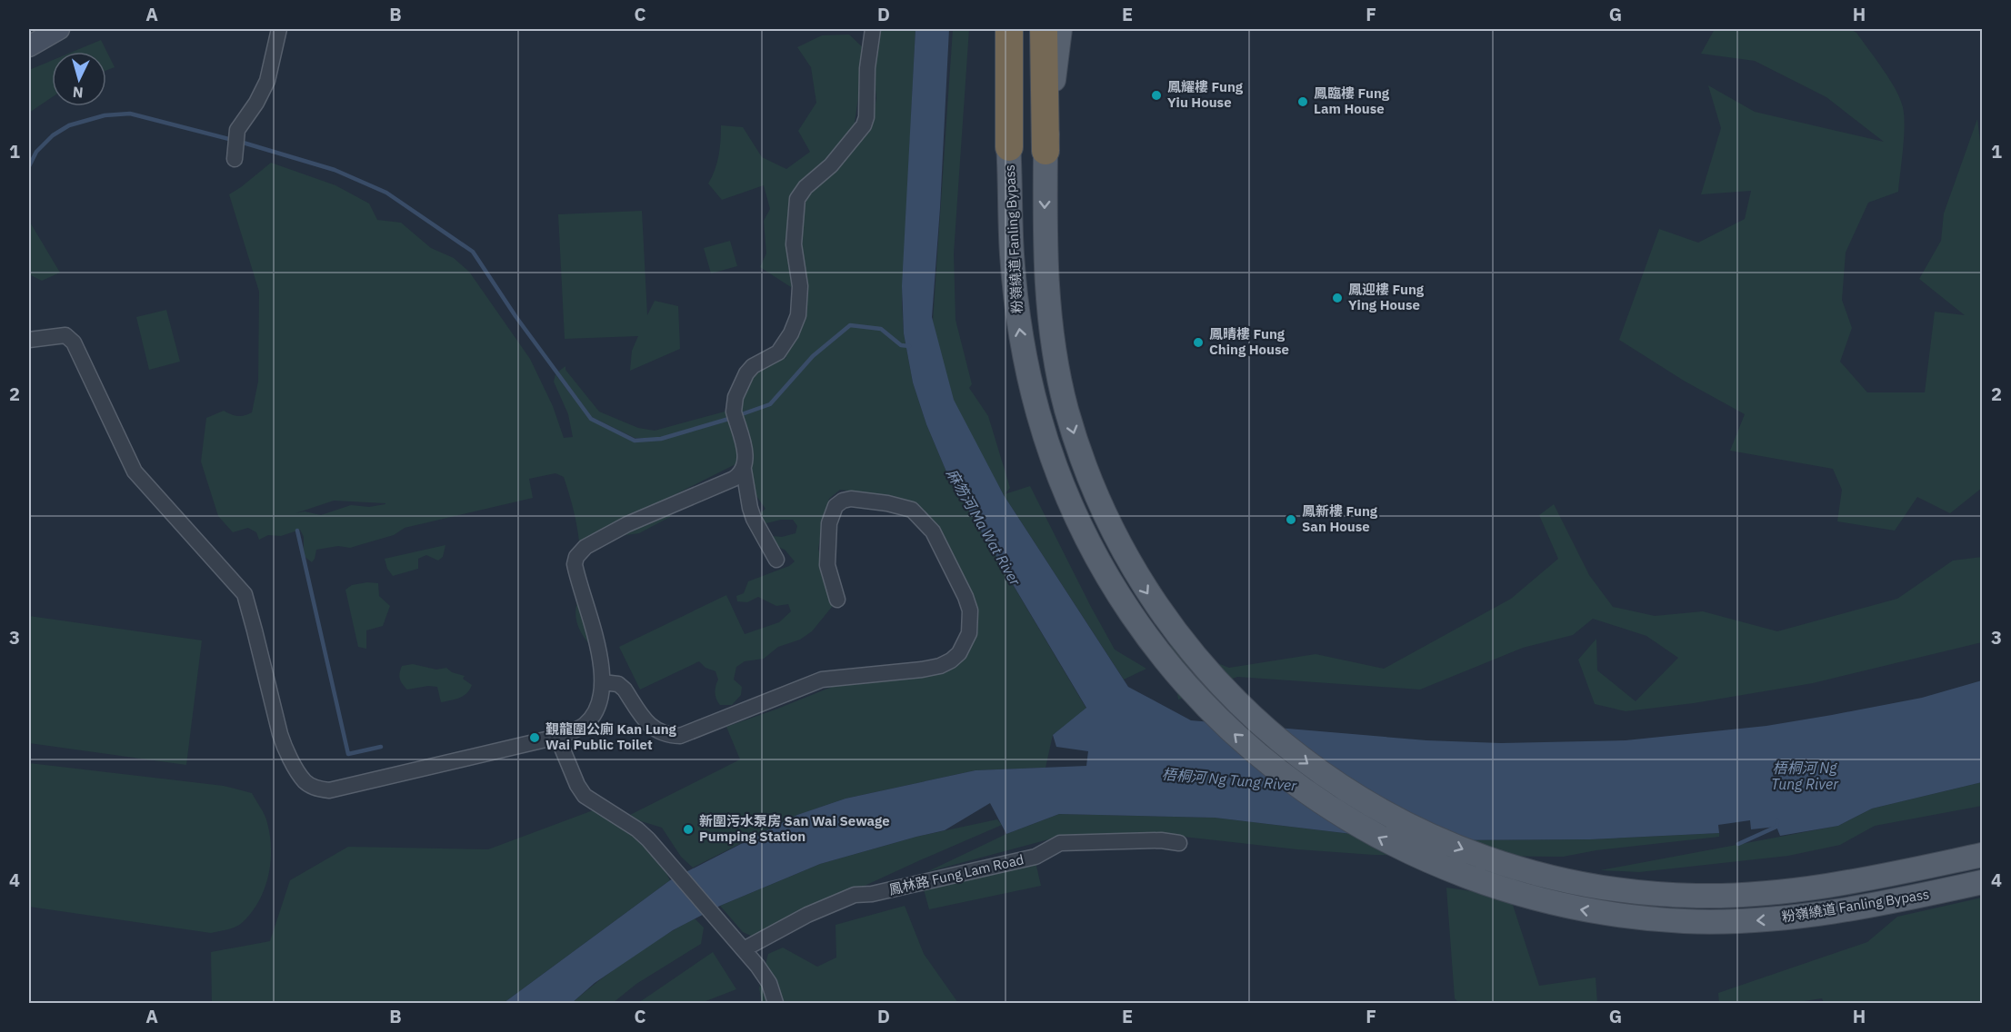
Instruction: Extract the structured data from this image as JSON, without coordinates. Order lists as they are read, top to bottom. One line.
{"streets":{"highway":["粉嶺繞道 Fanling Bypass"],"street":["鳳林路 Fung Lam Road"]},"water":["麻笏河 Ma Wat River","梧桐河 Ng Tung River"],"places":["鳳耀樓 Fung Yiu House","鳳臨樓 Fung Lam House","鳳迎樓 Fung Ying House","鳳晴樓 Fung Ching House","鳳新樓 Fung San House","覲龍圍公廁 Kan Lung Wai Public Toilet","新圍污水泵房 San Wai Sewage Pumping Station"],"north":"bottom","grid":{"columns":["A","B","C","D","E","F","G","H"],"rows":["1","2","3","4"]}}
